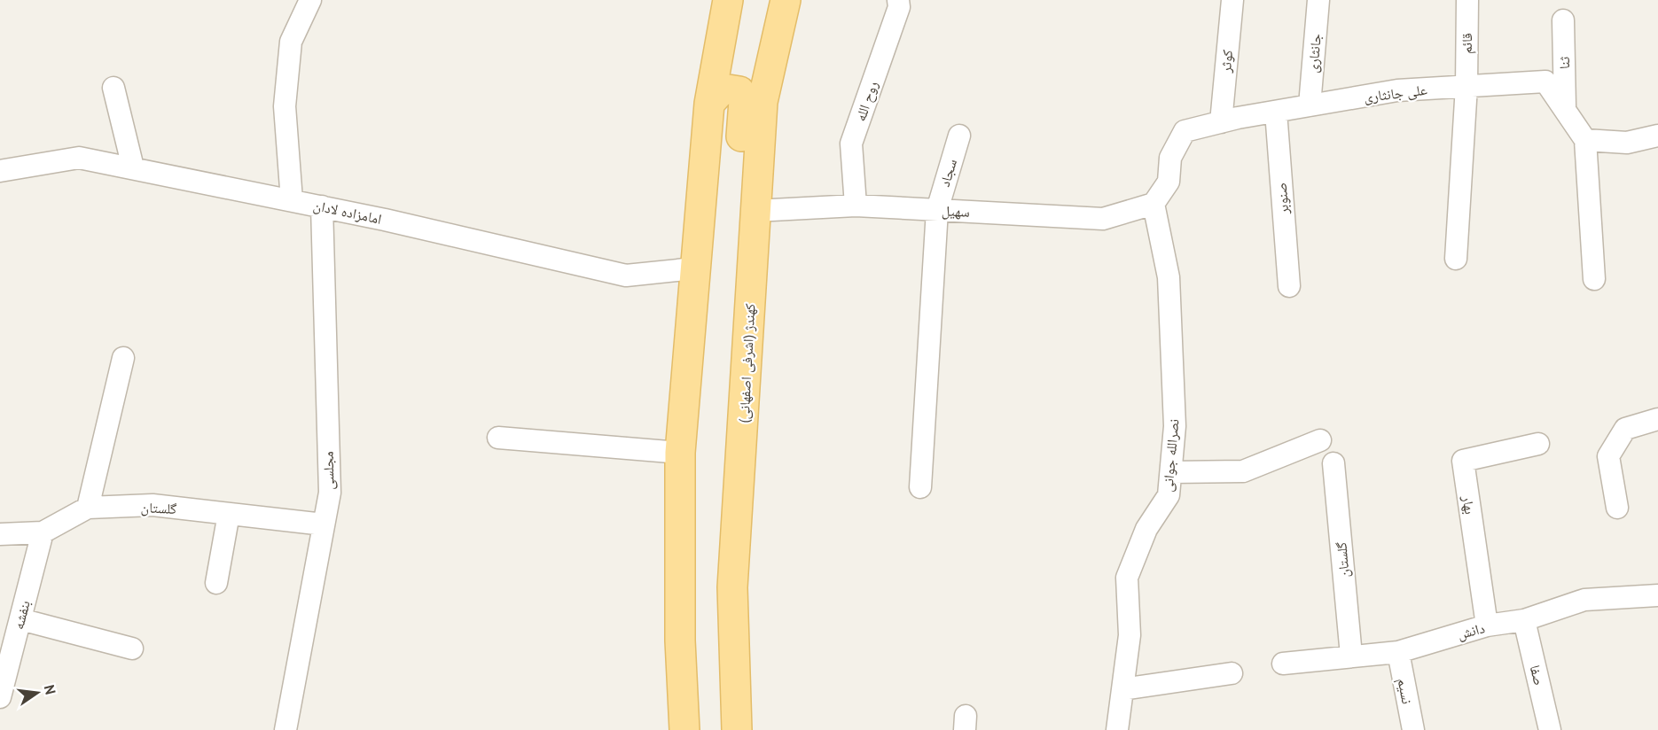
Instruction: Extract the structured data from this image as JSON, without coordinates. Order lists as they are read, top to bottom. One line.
{"streets":{"main road":["کهندژ (اشرفی اصفهانی)"],"street":["قائم","جانثاری","کوثر","ثنا","علی جانثاری","روح الله","سجاد","صنوبر","سهیل","امامزاده لادان","نصرالله جوانی","مجلسی","بهار","گلستان","بنفشه","دانش","صفا","نسیم"]},"crossings":[["قائم","علی جانثاری"],["جانثاری","علی جانثاری"],["کوثر","علی جانثاری"],["ثنا","علی جانثاری"],["علی جانثاری","صنوبر"],["علی جانثاری","سهیل"],["علی جانثاری","نصرالله جوانی"],["روح الله","سهیل"],["سجاد","سهیل"],["سهیل","کهندژ (اشرفی اصفهانی)"],["سهیل","نصرالله جوانی"],["امامزاده لادان","مجلسی"],["مجلسی","گلستان"],["بهار","دانش"],["گلستان","بنفشه"],["گلستان","دانش"],["دانش","صفا"],["دانش","نسیم"]],"north":"right"}
